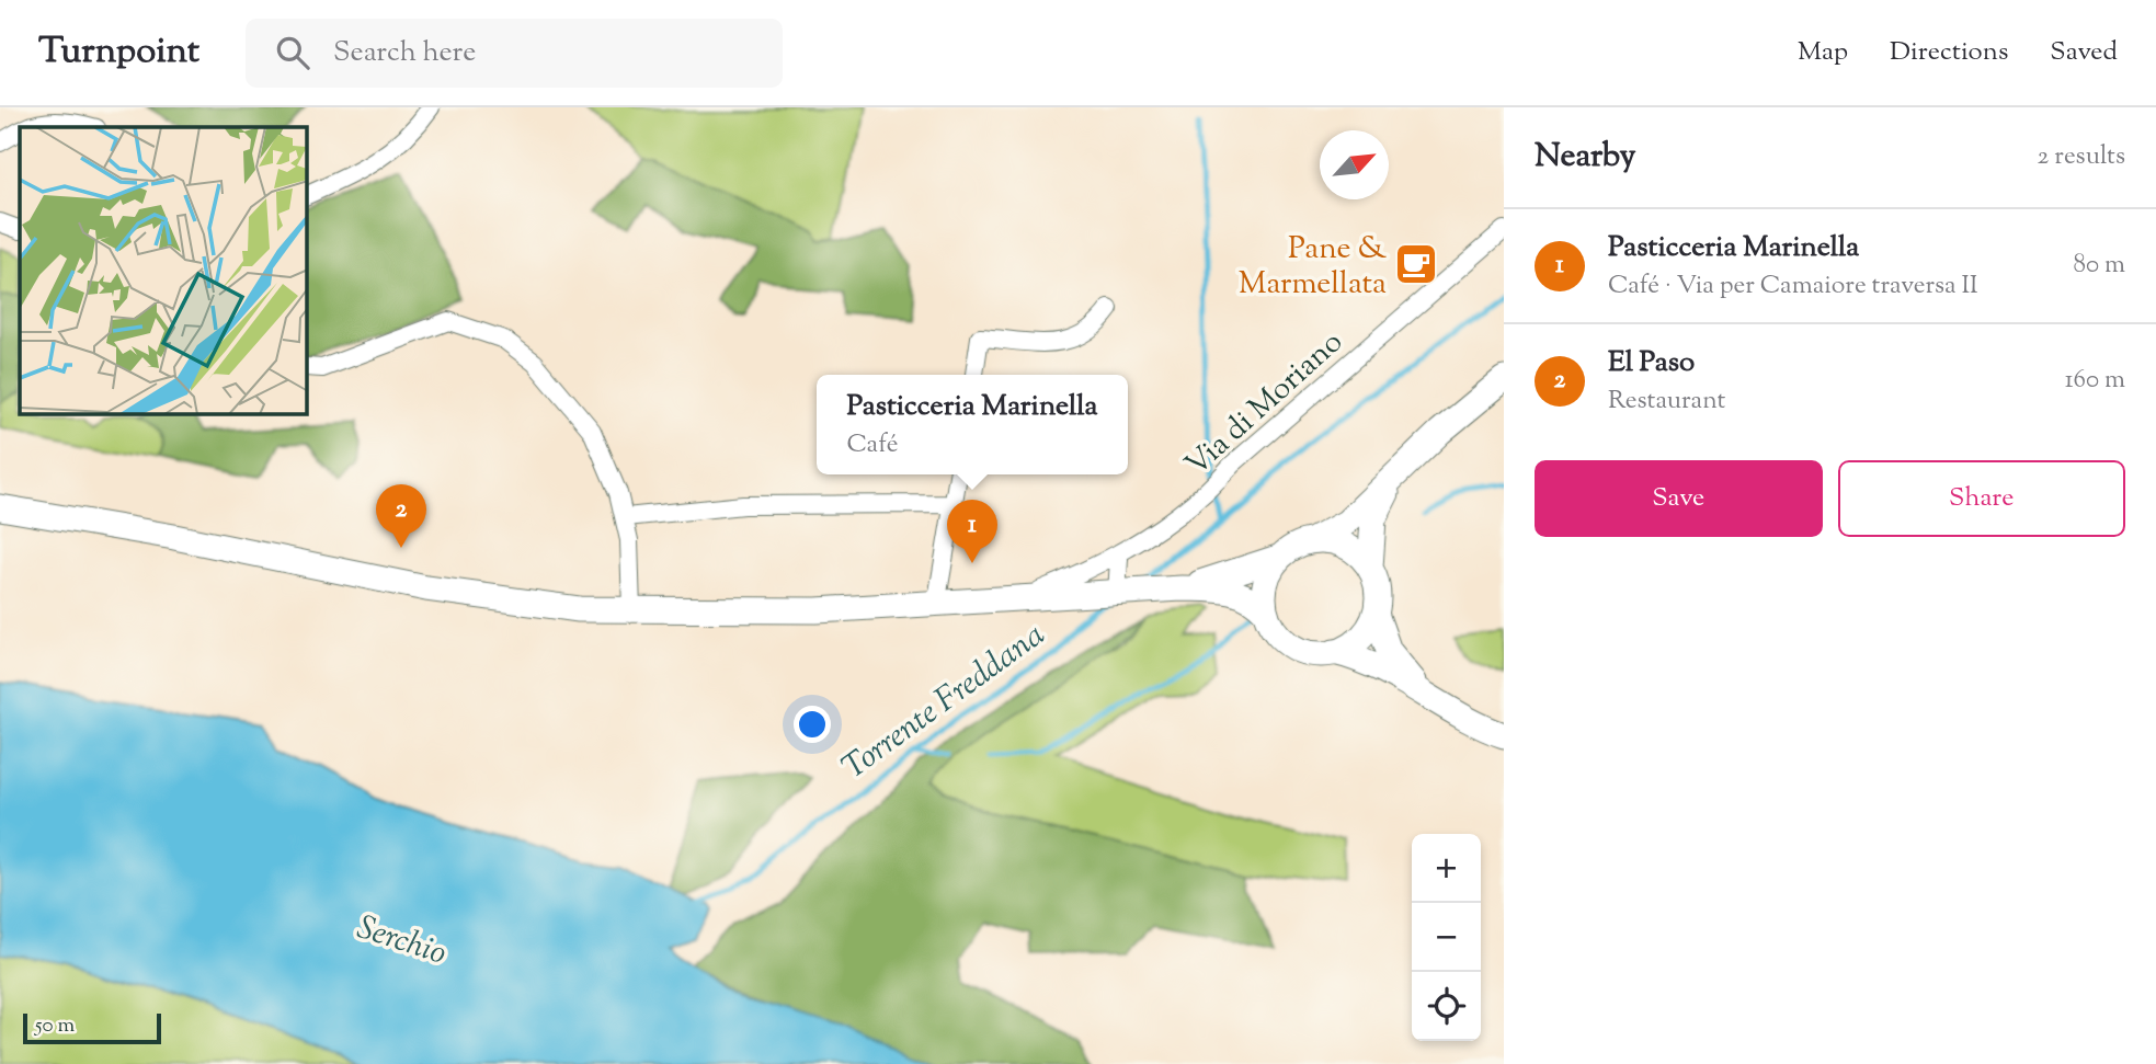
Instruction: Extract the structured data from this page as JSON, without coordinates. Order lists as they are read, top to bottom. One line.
{"streets":{"street":["Via di Moriano"]},"water":["Torrente Freddana","Serchio"],"places":{"cafe":["Pane & Marmellata"]},"scale_bar":"50 m","north":"top right","page":{"header":"Turnpoint","search":"Search here","nav":["Map","Directions","Saved"],"heading":["Nearby","2 results"],"list":[{"mark":"1","name":"Pasticceria Marinella","note":"Café · Via per Camaiore traversa II","value":"80 m"},{"mark":"2","name":"El Paso","note":"Restaurant","value":"160 m"}],"popup":["Pasticceria Marinella","Café"],"buttons":["Save","Share"],"pins":["2","1"],"map_buttons":["+","−"],"scale":"50 m"}}
